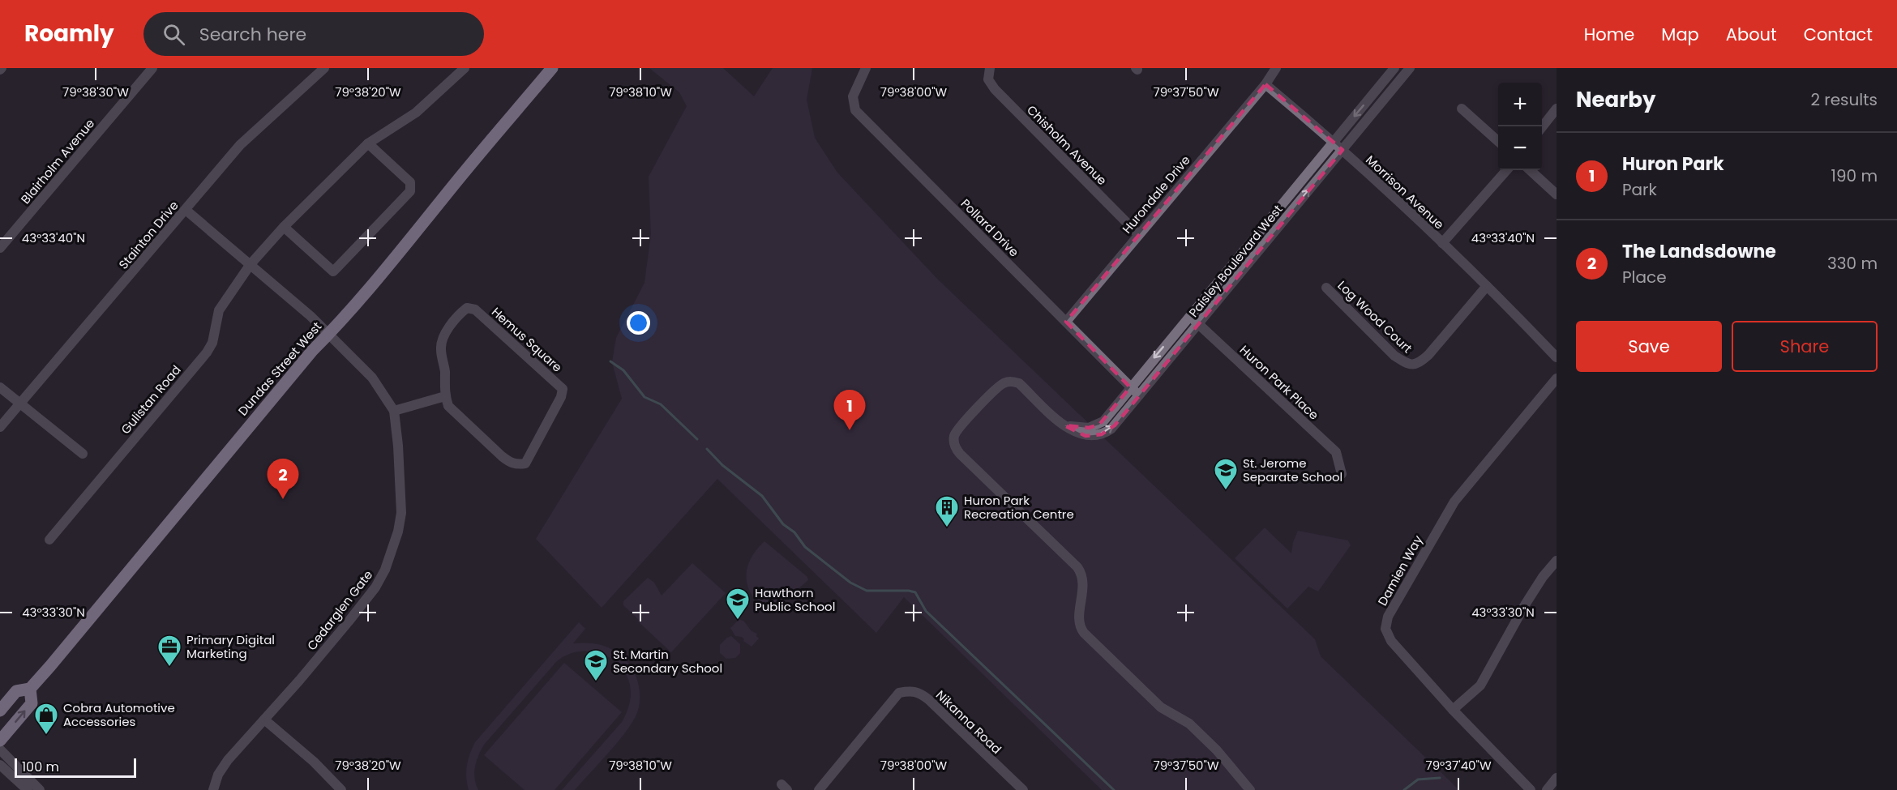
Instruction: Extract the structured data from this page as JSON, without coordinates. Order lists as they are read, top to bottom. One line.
{"streets":{"main road":["Dundas Street West"],"street":["Chisholm Avenue","Blairholm Avenue","Morrison Avenue","Hurondale Drive","Pollard Drive","Stainton Drive","Paisley Boulevard West","Log Wood Court","Hemus Square","Huron Park Place","Gulistan Road","Damien Way","Cedarglen Gate","Nikanna Road"]},"crossings":[["Chisholm Avenue","Hurondale Drive"],["Morrison Avenue","Hurondale Drive"],["Morrison Avenue","Paisley Boulevard West"],["Morrison Avenue","Log Wood Court"],["Hurondale Drive","Pollard Drive"],["Pollard Drive","Paisley Boulevard West"],["Stainton Drive","Cedarglen Gate"],["Paisley Boulevard West","Huron Park Place"],["Dundas Street West","Cedarglen Gate"],["Gulistan Road","Cedarglen Gate"]],"places":{"school or university":["St. Jerome Separate School","Hawthorn Public School","St. Martin Secondary School"],"building":["Huron Park Recreation Centre"],"office":["Primary Digital Marketing"],"shop":["Cobra Automotive Accessories"]},"scale_bar":"100 m","page":{"header":"Roamly","search":"Search here","nav":["Home","Map","About","Contact"],"heading":["Nearby","2 results"],"map_buttons":["+","−"],"list":[{"mark":"1","name":"Huron Park","note":"Park","value":"190 m"},{"mark":"2","name":"The Landsdowne","note":"Place","value":"330 m"}],"buttons":["Save","Share"],"pins":["1","2"],"scale":"100 m"},"coordinates":["79°38'30\"W","79°38'20\"W","79°38'10\"W","79°38'00\"W","79°37'50\"W","43°33'40\"N","43°33'30\"N","79°37'40\"W"]}
